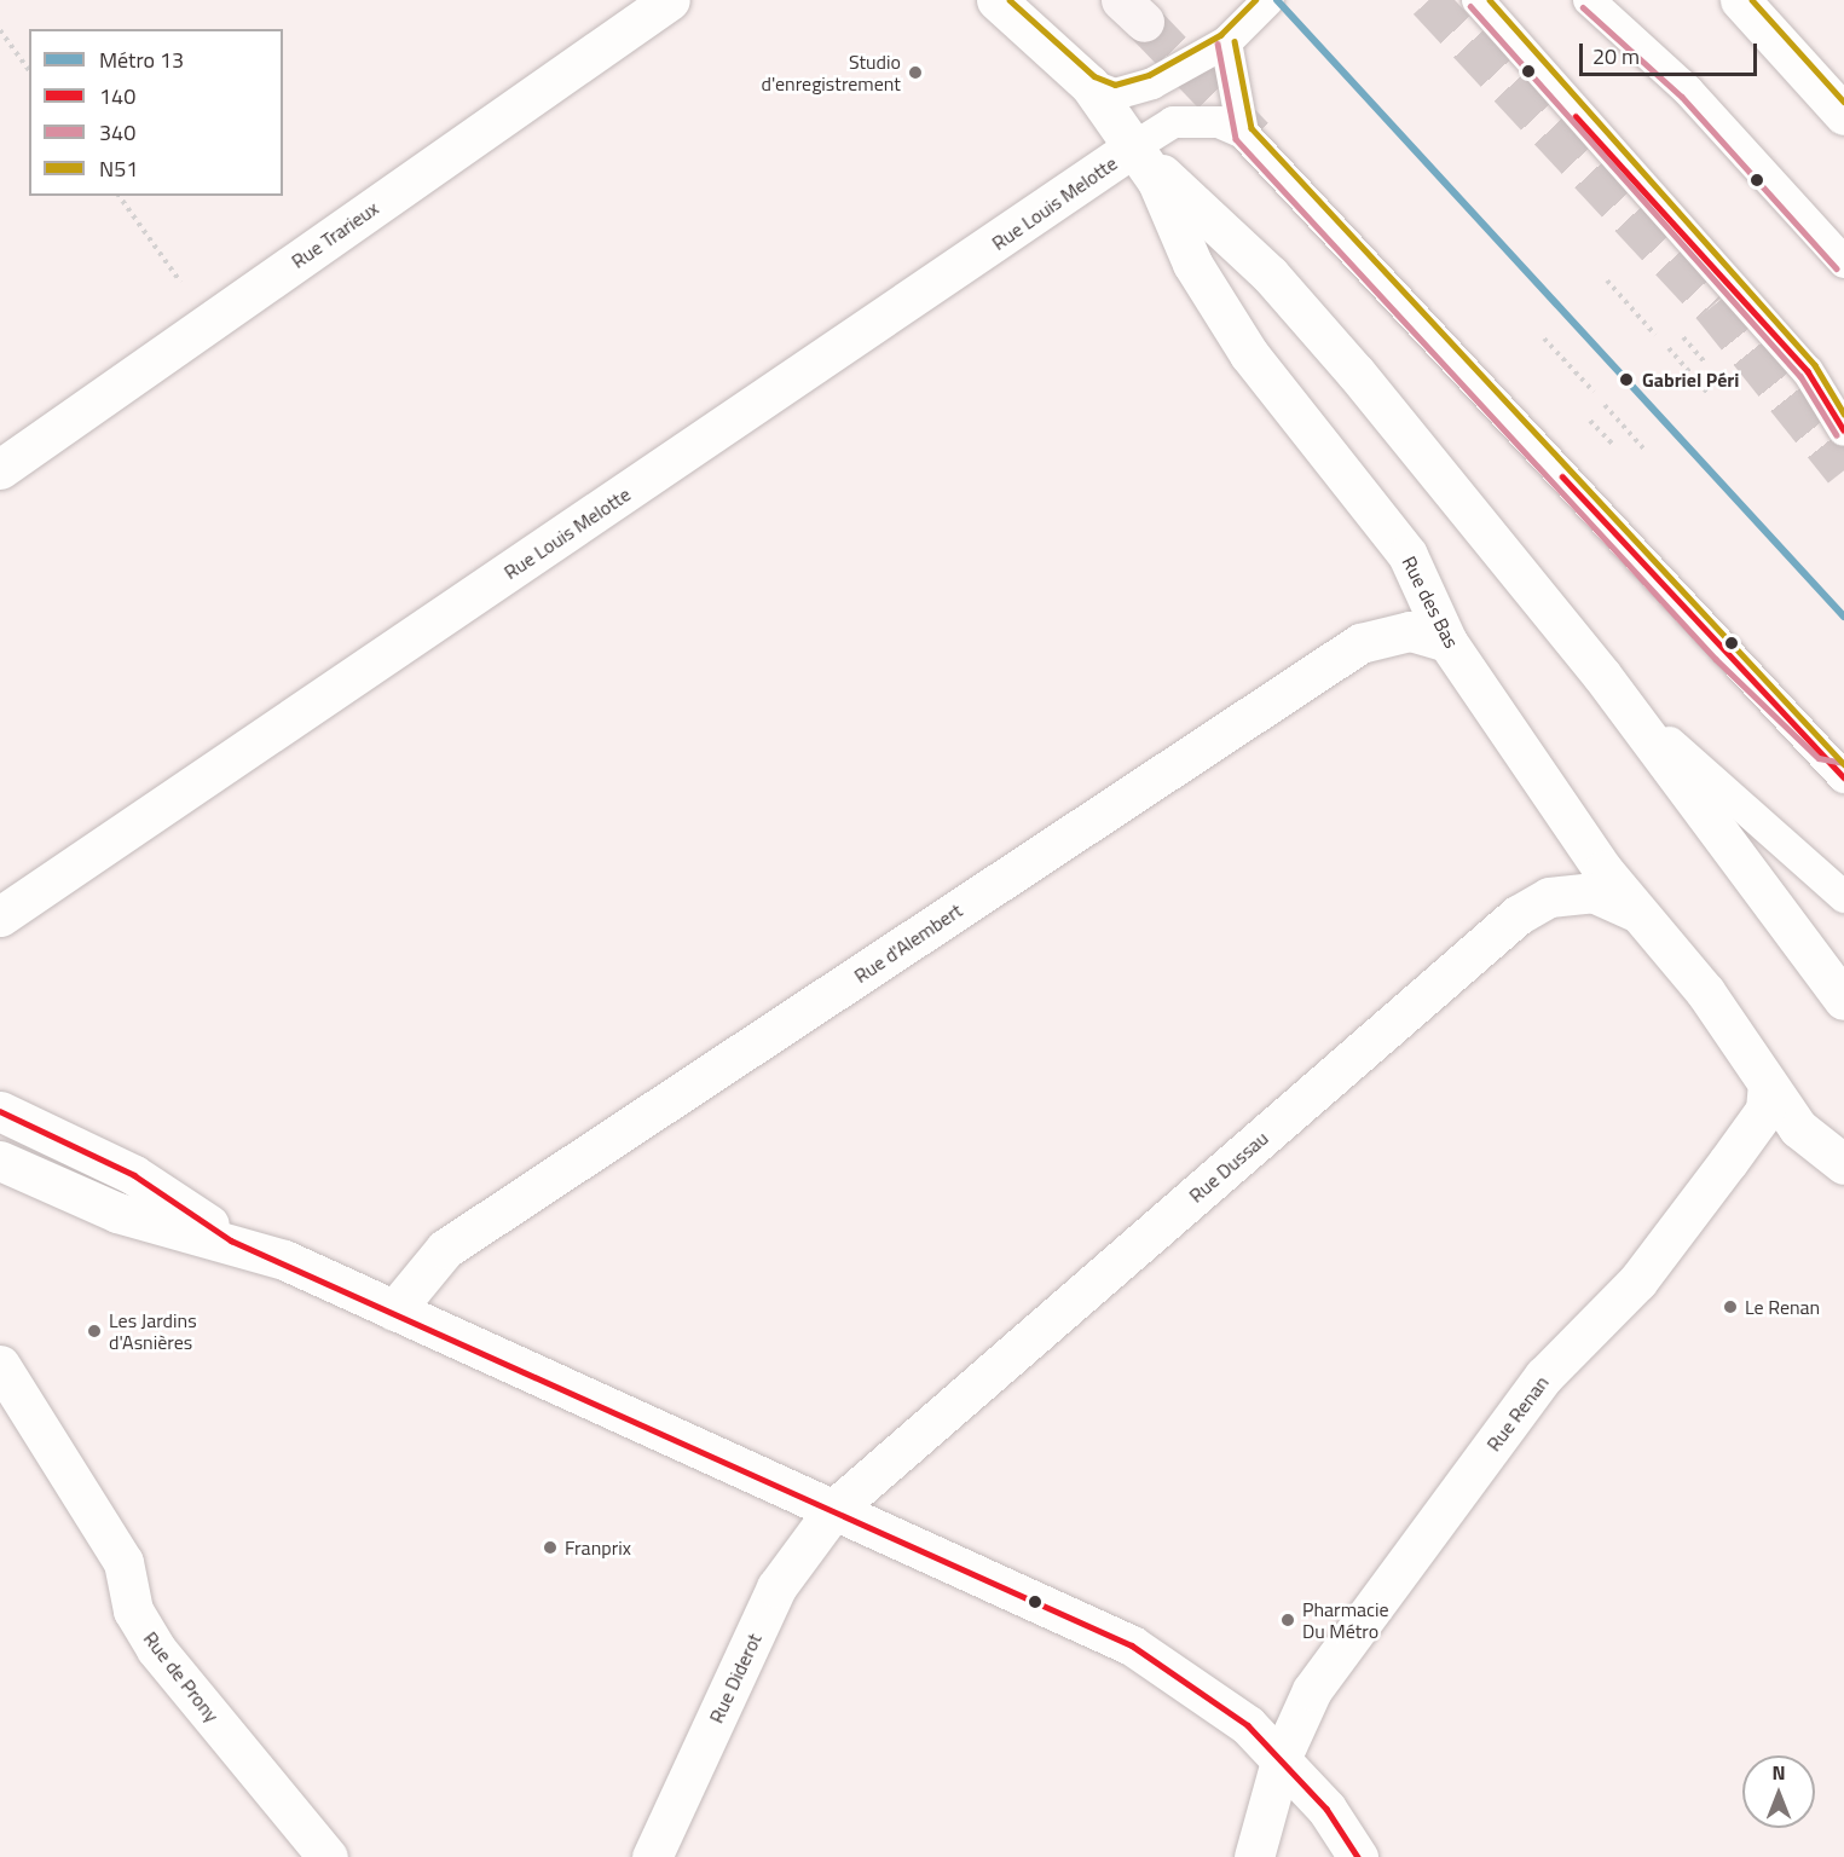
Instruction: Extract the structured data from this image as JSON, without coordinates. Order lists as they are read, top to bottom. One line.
{"streets":{"street":["Rue Louis Melotte","Rue Trarieux","Rue des Bas","Rue d'Alembert","Rue Dussau","Rue Renan","Rue de Prony","Rue Diderot"]},"crossings":[["Rue Louis Melotte","Rue des Bas"],["Rue des Bas","Rue d'Alembert"],["Rue des Bas","Rue Dussau"],["Rue des Bas","Rue Renan"],["Rue Dussau","Rue Diderot"]],"places":["Studio d'enregistrement","Gabriel Péri","Le Renan","Les Jardins d'Asnières","Franprix","Pharmacie Du Métro"],"lines":["metro line 13","transit line N51","transit line 340","transit line 140"],"legend":["Métro 13","140","340","N51"],"scale_bar":"20 m","north":"top"}
